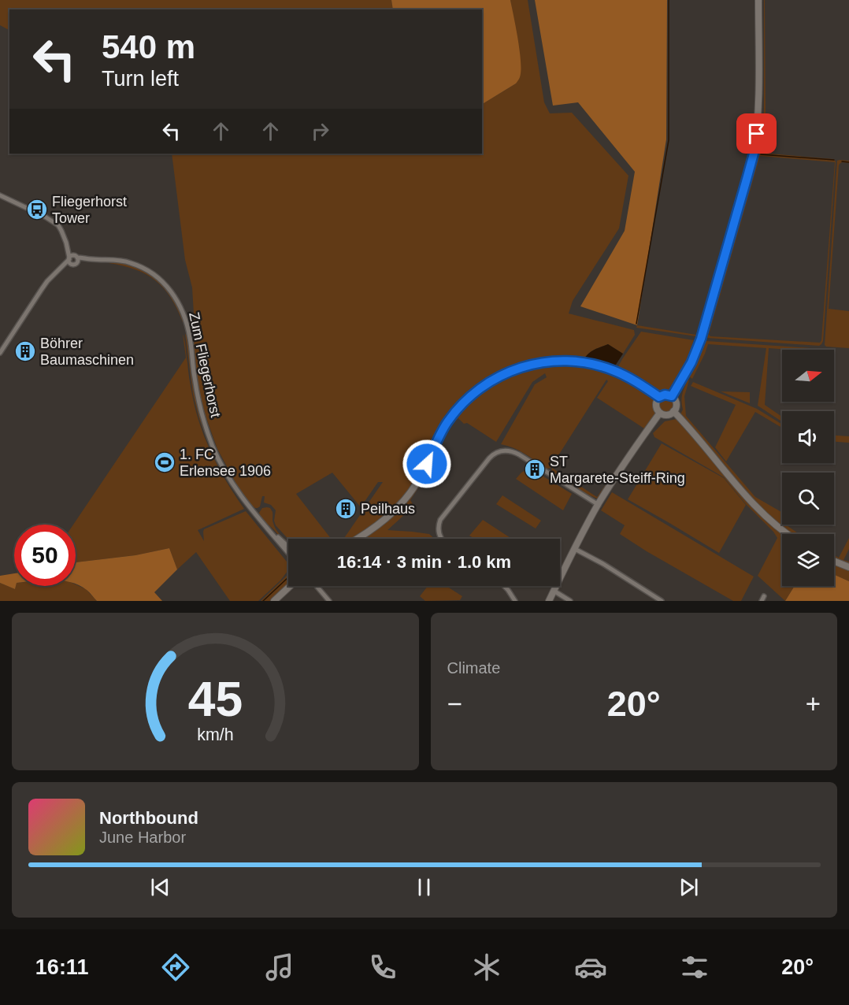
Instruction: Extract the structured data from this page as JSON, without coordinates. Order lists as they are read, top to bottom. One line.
{"streets":{"street":["Zum Fliegerhorst"]},"places":{"bus stop":["Fliegerhorst Tower"],"building":["Böhrer Baumaschinen","ST Margarete-Steiff-Ring","Peilhaus"],"sports":["1. FC Erlensee 1906"]},"north":"right","page":{"turn":["540 m","Turn left"],"limit":"50","trip":"16:14 · 3 min · 1.0 km","tile":"Climate","heat":["−","20°","+"],"song":["Northbound","June Harbor"],"tabs":["16:11","20°"],"gauge":["45","km/h"]}}
